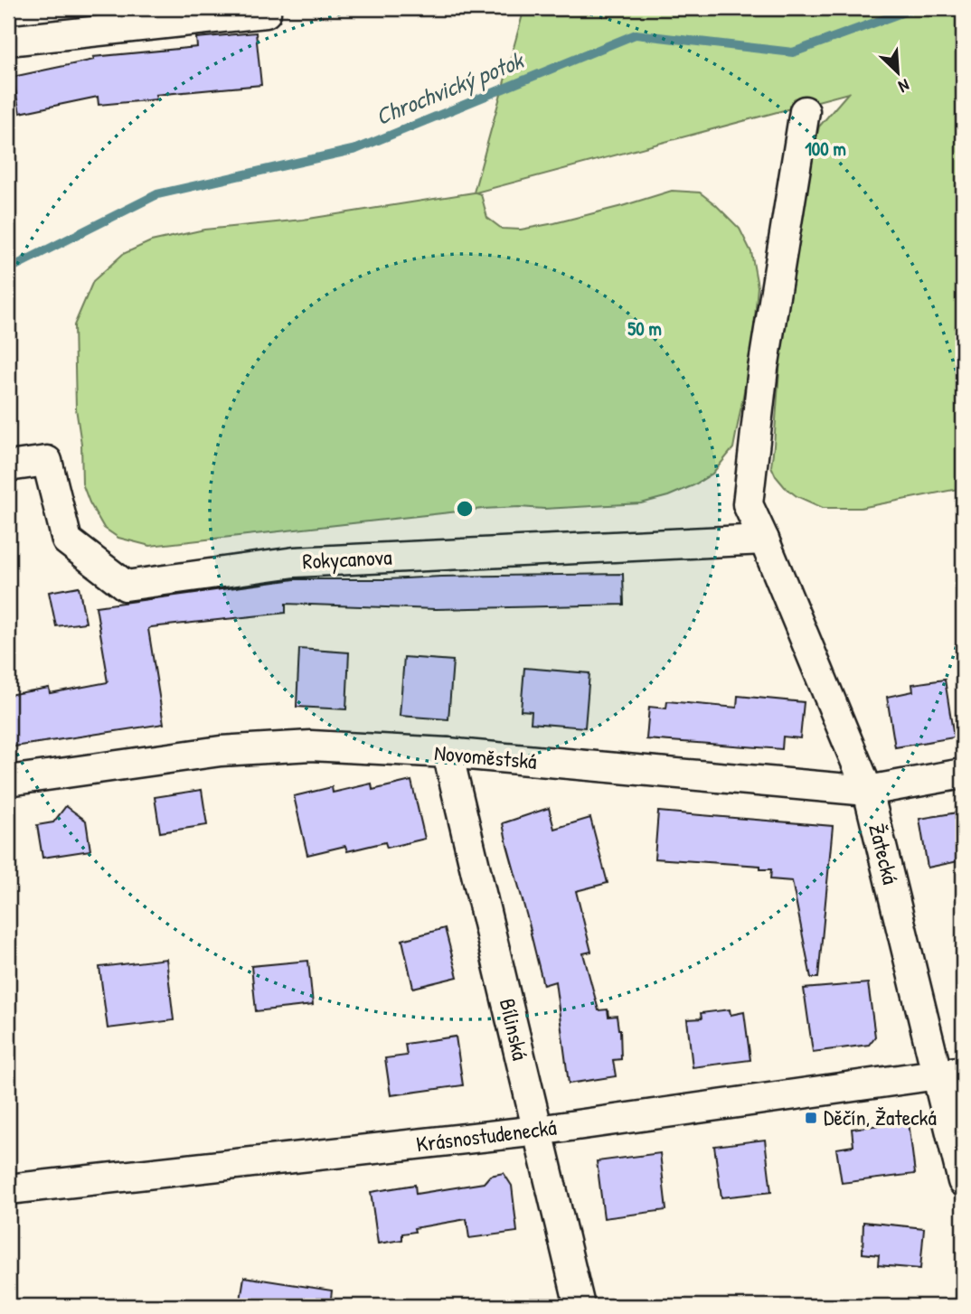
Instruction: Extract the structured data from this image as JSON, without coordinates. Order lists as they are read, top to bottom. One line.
{"streets":{"street":["Rokycanova","Novoměstská","Žatecká","Bílinská","Krásnostudenecká"]},"crossings":[["Rokycanova","Žatecká"],["Novoměstská","Žatecká"],["Novoměstská","Bílinská"],["Žatecká","Krásnostudenecká"],["Bílinská","Krásnostudenecká"]],"water":["Chrochvický potok"],"places":{"transit":["Děčín, Žatecká"]},"north":"bottom right","rings":["100 m","50 m"]}
